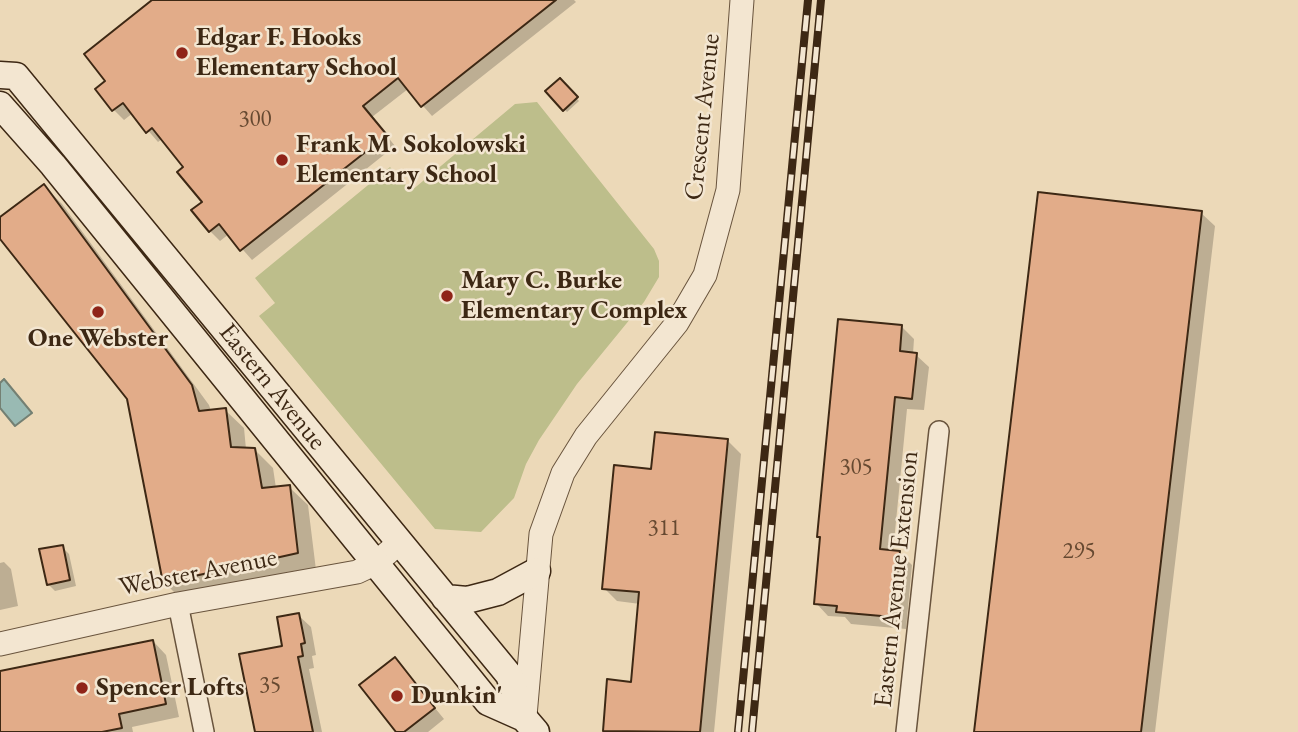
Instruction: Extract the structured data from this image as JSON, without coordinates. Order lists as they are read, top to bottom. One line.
{"streets":{"main road":["Eastern Avenue"],"street":["Crescent Avenue","Webster Avenue","Eastern Avenue Extension"]},"crossings":[["Crescent Avenue","Eastern Avenue"],["Eastern Avenue","Webster Avenue"]],"places":["Edgar F. Hooks Elementary School","Frank M. Sokolowski Elementary School","Mary C. Burke Elementary Complex","One Webster","Spencer Lofts","Dunkin'"],"house_numbers":["300","305","311","295","35"]}
